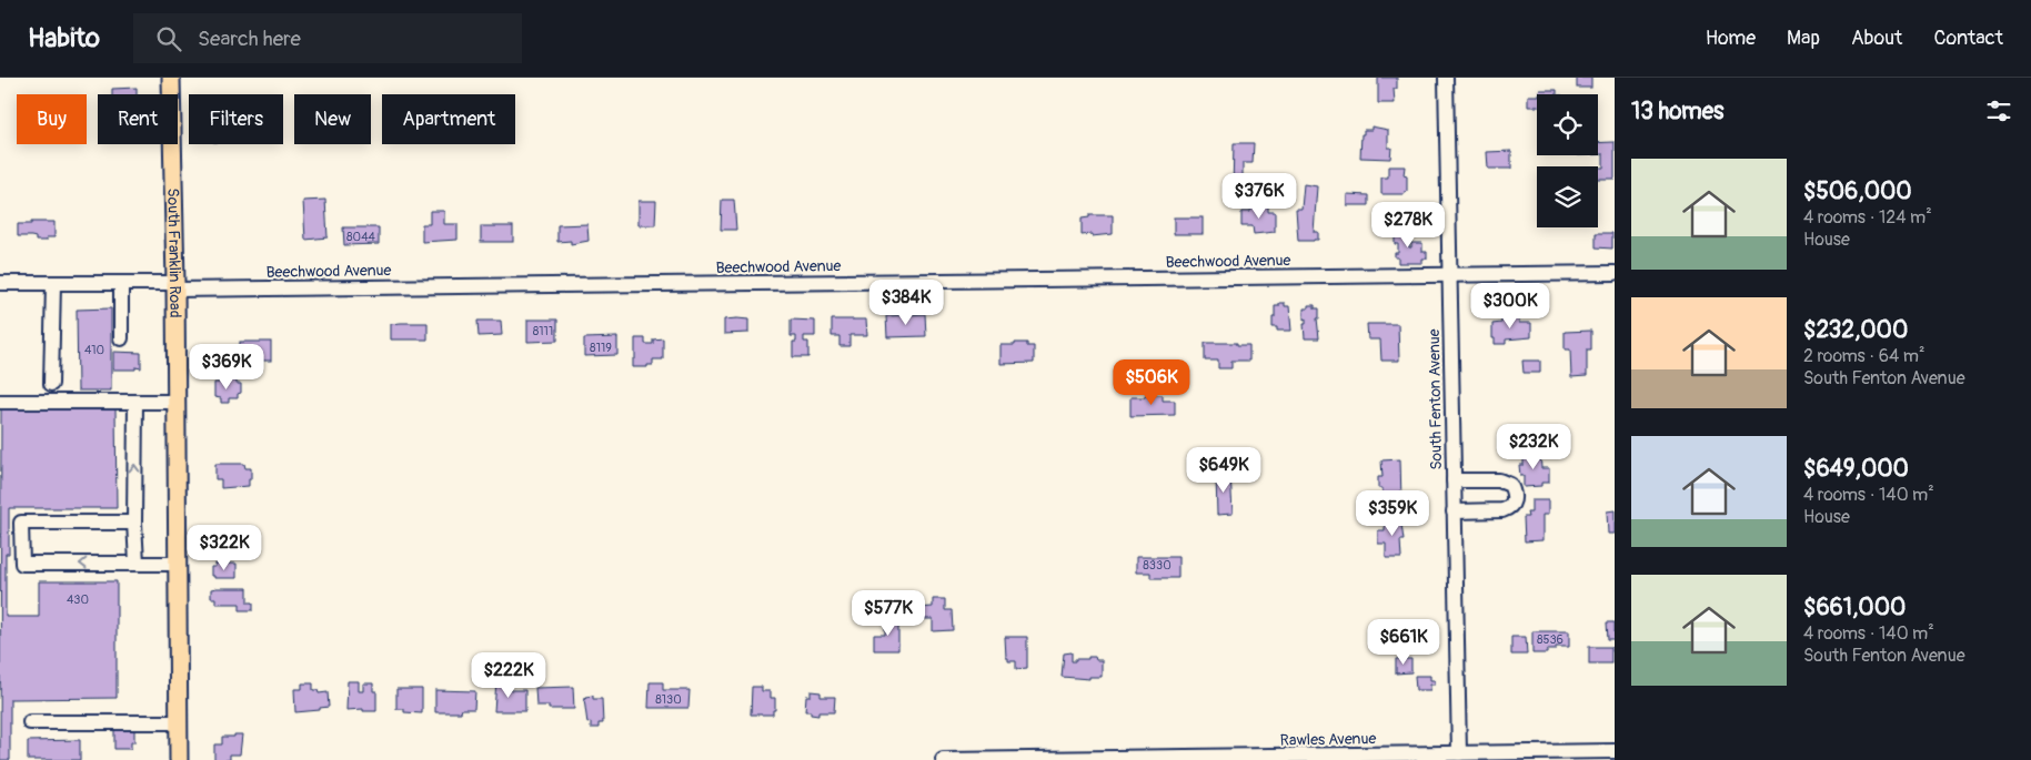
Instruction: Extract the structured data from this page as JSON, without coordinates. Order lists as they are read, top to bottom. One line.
{"streets":{"main road":["South Franklin Road"],"street":["Beechwood Avenue","South Fenton Avenue","Rawles Avenue"]},"crossings":[["South Franklin Road","Beechwood Avenue"],["Beechwood Avenue","South Fenton Avenue"],["South Fenton Avenue","Rawles Avenue"]],"house_numbers":["8044","8111","8119","410","8330","430","8536","8130"],"page":{"header":"Habito","search":"Search here","nav":["Home","Map","About","Contact"],"heading":"13 homes","chip":["Buy","Rent","Filters","New","Apartment"],"list":[{"name":"$506,000","note":"4 rooms · 124 m² · House"},{"name":"$232,000","note":"2 rooms · 64 m² · South Fenton Avenue"},{"name":"$649,000","note":"4 rooms · 140 m² · House"},{"name":"$661,000","note":"4 rooms · 140 m² · South Fenton Avenue"}],"price":["$376K","$278K","$384K","$300K","$369K","$506K","$232K","$649K","$359K","$322K","$577K","$661K","$222K"]}}
